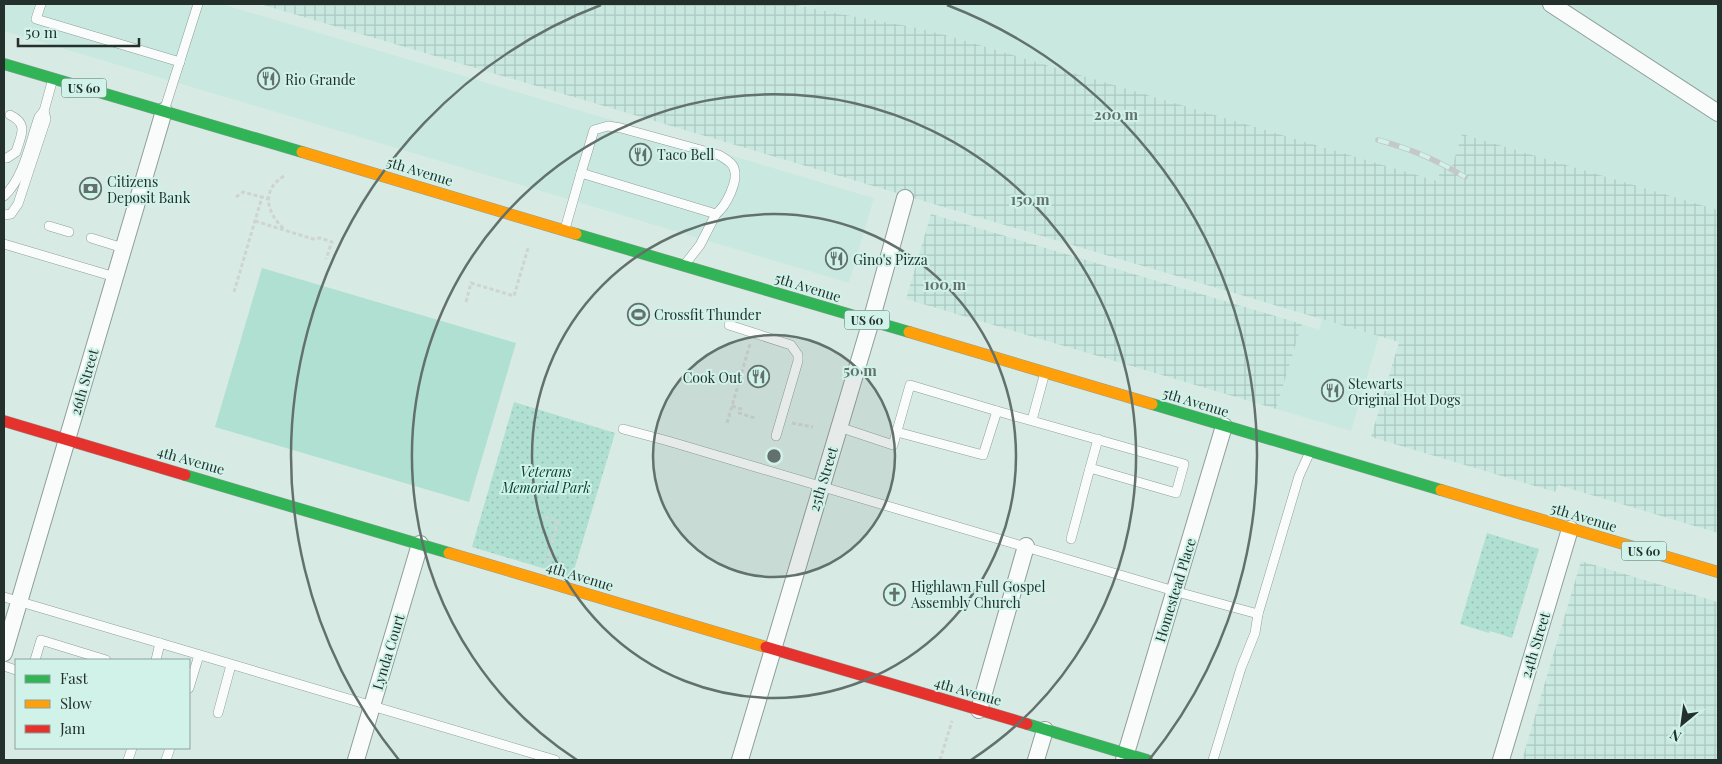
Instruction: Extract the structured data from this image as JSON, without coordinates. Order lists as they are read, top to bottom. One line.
{"streets":{"main road":["US 60","5th Avenue","4th Avenue"],"street":["26th Street","25th Street","Homestead Place","24th Street","Lynda Court"]},"crossings":[["5th Avenue","26th Street"],["5th Avenue","25th Street"],["5th Avenue","Homestead Place"],["5th Avenue","24th Street"],["26th Street","4th Avenue"],["4th Avenue","25th Street"],["4th Avenue","Homestead Place"],["4th Avenue","Lynda Court"]],"parks":["Veterans Memorial Park"],"places":{"restaurant":["Rio Grande","Taco Bell","Gino's Pizza","Cook Out","Stewarts Original Hot Dogs"],"bank":["Citizens Deposit Bank"],"sports":["Crossfit Thunder"],"church":["Highlawn Full Gospel Assembly Church"]},"legend":["Fast","Slow","Jam"],"scale_bar":"50 m","north":"bottom left","rings":["200 m","150 m","100 m","50 m"]}
